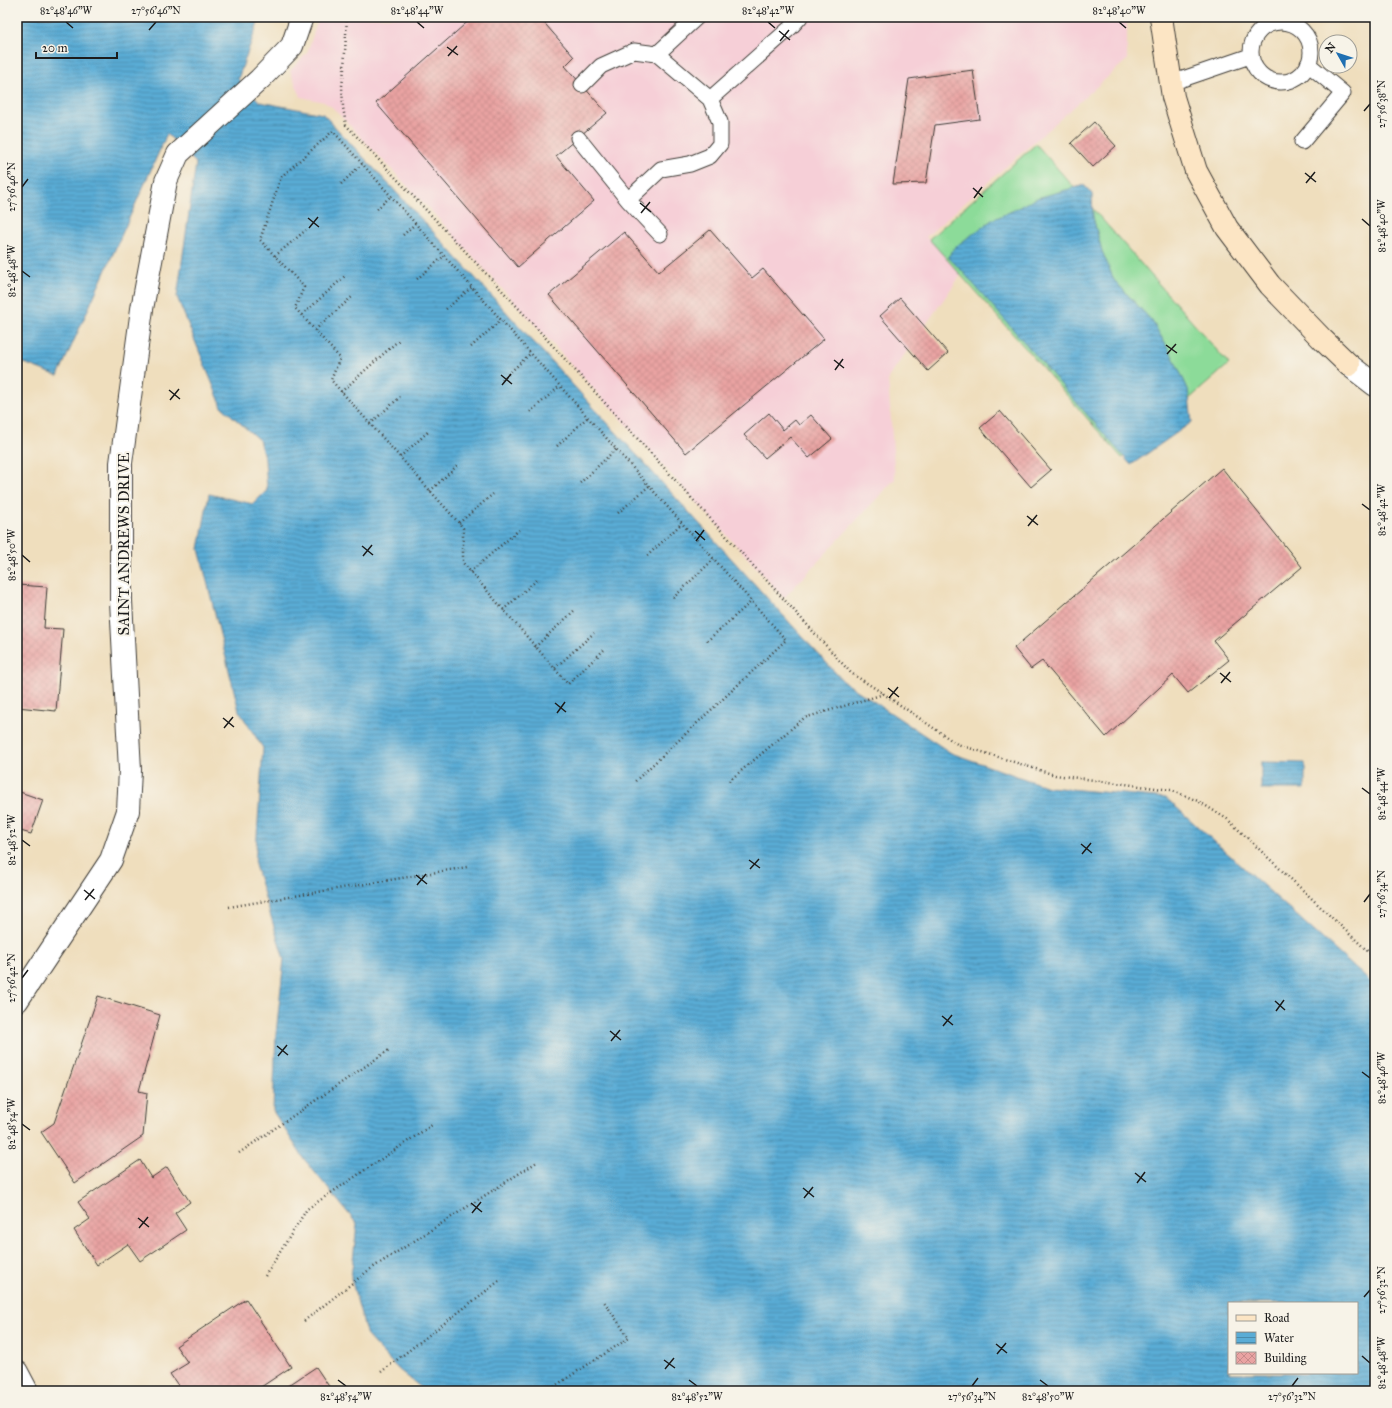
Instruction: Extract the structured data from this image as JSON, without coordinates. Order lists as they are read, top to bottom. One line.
{"streets":{"street":["SAINT ANDREWS DRIVE"]},"legend":["Road","Water","Building"],"scale_bar":"20 m","north":"top left","coordinates":["82°48'46\"W","27°56'46\"N","82°48'44\"W","82°48'42\"W","82°48'40\"W","27°56'38\"N","82°48'48\"W","82°48'50\"W","82°48'52\"W","27°56'34\"N","27°56'42\"N","82°48'54\"W","27°56'32\"N"]}
